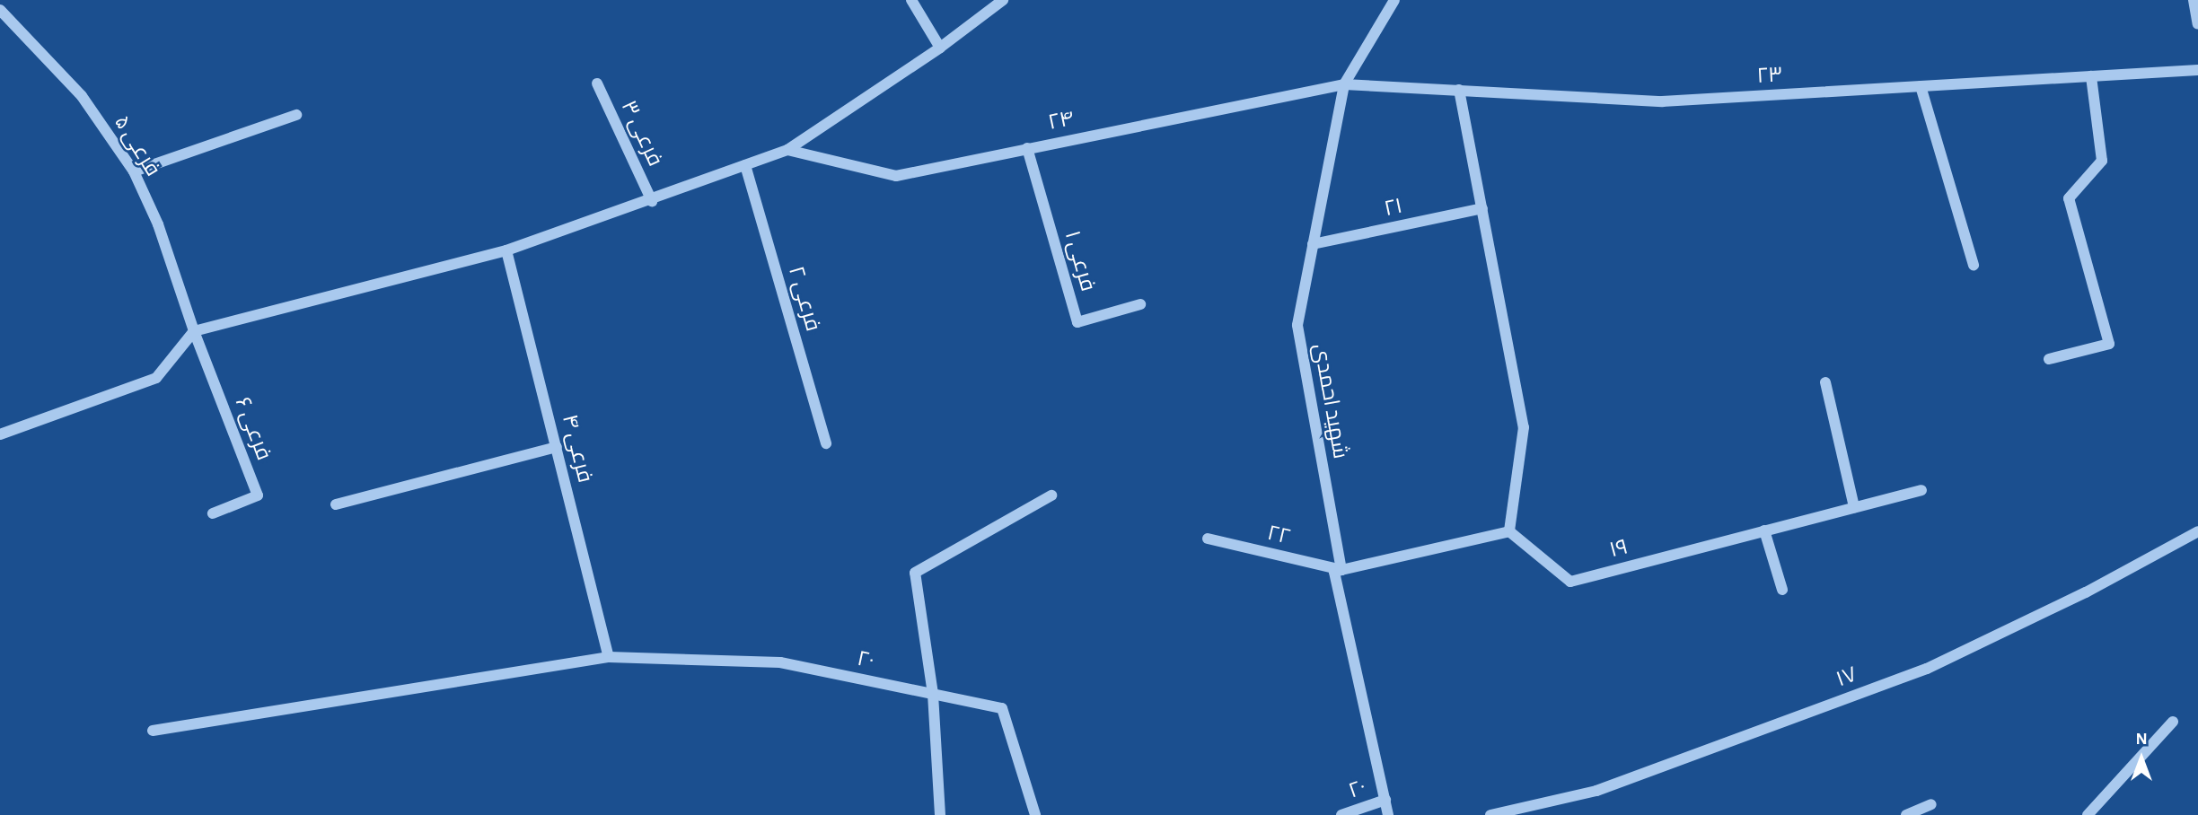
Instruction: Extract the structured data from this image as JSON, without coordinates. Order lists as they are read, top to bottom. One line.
{"streets":{"street":["۲۳","۲۴","فرعی ۳","فرعی ۵","۲۱","فرعی ۱","فرعی ۲","شهید احمدی","فرعی ۶","فرعی ۴","۲۲","۱۹","۲۰","۱۷"]},"crossings":[["۲۳","۲۴"],["۲۳","شهید احمدی"],["۲۴","فرعی ۱"],["۲۴","شهید احمدی"],["فرعی ۵","فرعی ۶"],["۲۱","شهید احمدی"],["شهید احمدی","۲۲"],["شهید احمدی","۲۰"],["فرعی ۴","۲۰"]],"north":"top"}
